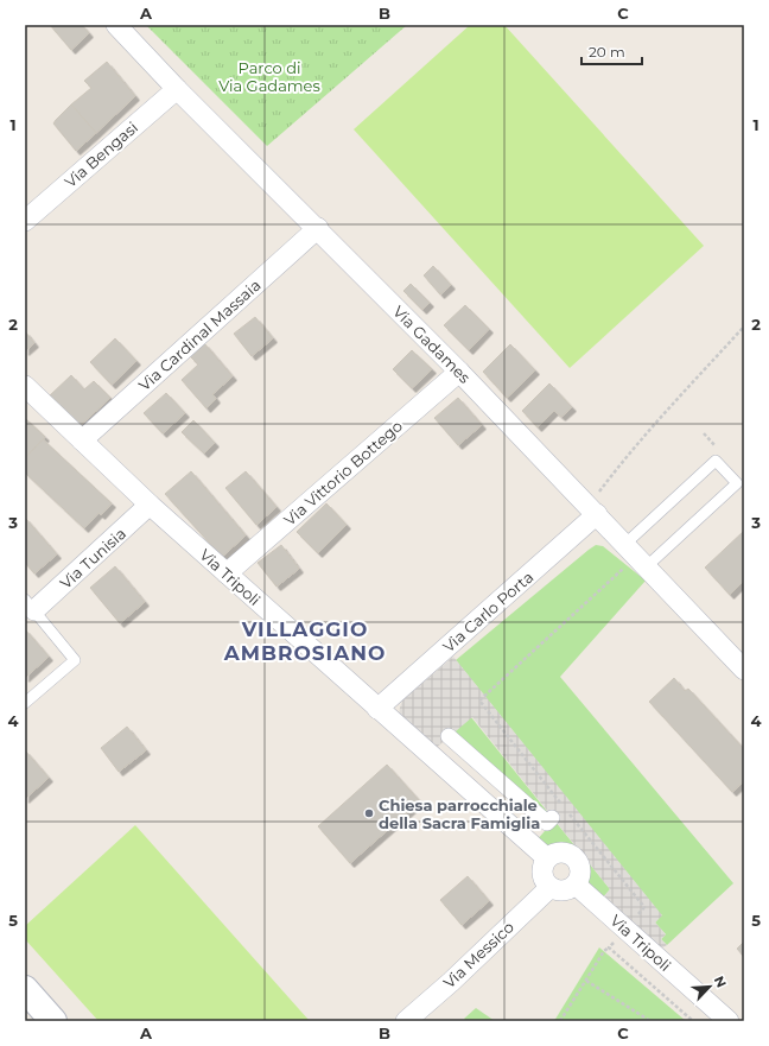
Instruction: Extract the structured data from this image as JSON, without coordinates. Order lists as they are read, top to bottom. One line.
{"streets":{"street":["Via Bengasi","Via Cardinal Massaia","Via Gadames","Via Vittorio Bottego","Via Tunisia","Via Tripoli","Via Carlo Porta","Via Messico"]},"crossings":[["Via Bengasi","Via Gadames"],["Via Cardinal Massaia","Via Gadames"],["Via Cardinal Massaia","Via Tripoli"],["Via Gadames","Via Vittorio Bottego"],["Via Gadames","Via Carlo Porta"],["Via Vittorio Bottego","Via Tripoli"],["Via Tunisia","Via Tripoli"],["Via Tripoli","Via Carlo Porta"],["Via Tripoli","Via Messico"]],"districts":["VILLAGGIO AMBROSIANO"],"parks":["Parco di Via Gadames"],"places":["Chiesa parrocchiale della Sacra Famiglia"],"scale_bar":"20 m","north":"top right","grid":{"columns":["A","B","C"],"rows":["1","2","3","4","5"]}}
